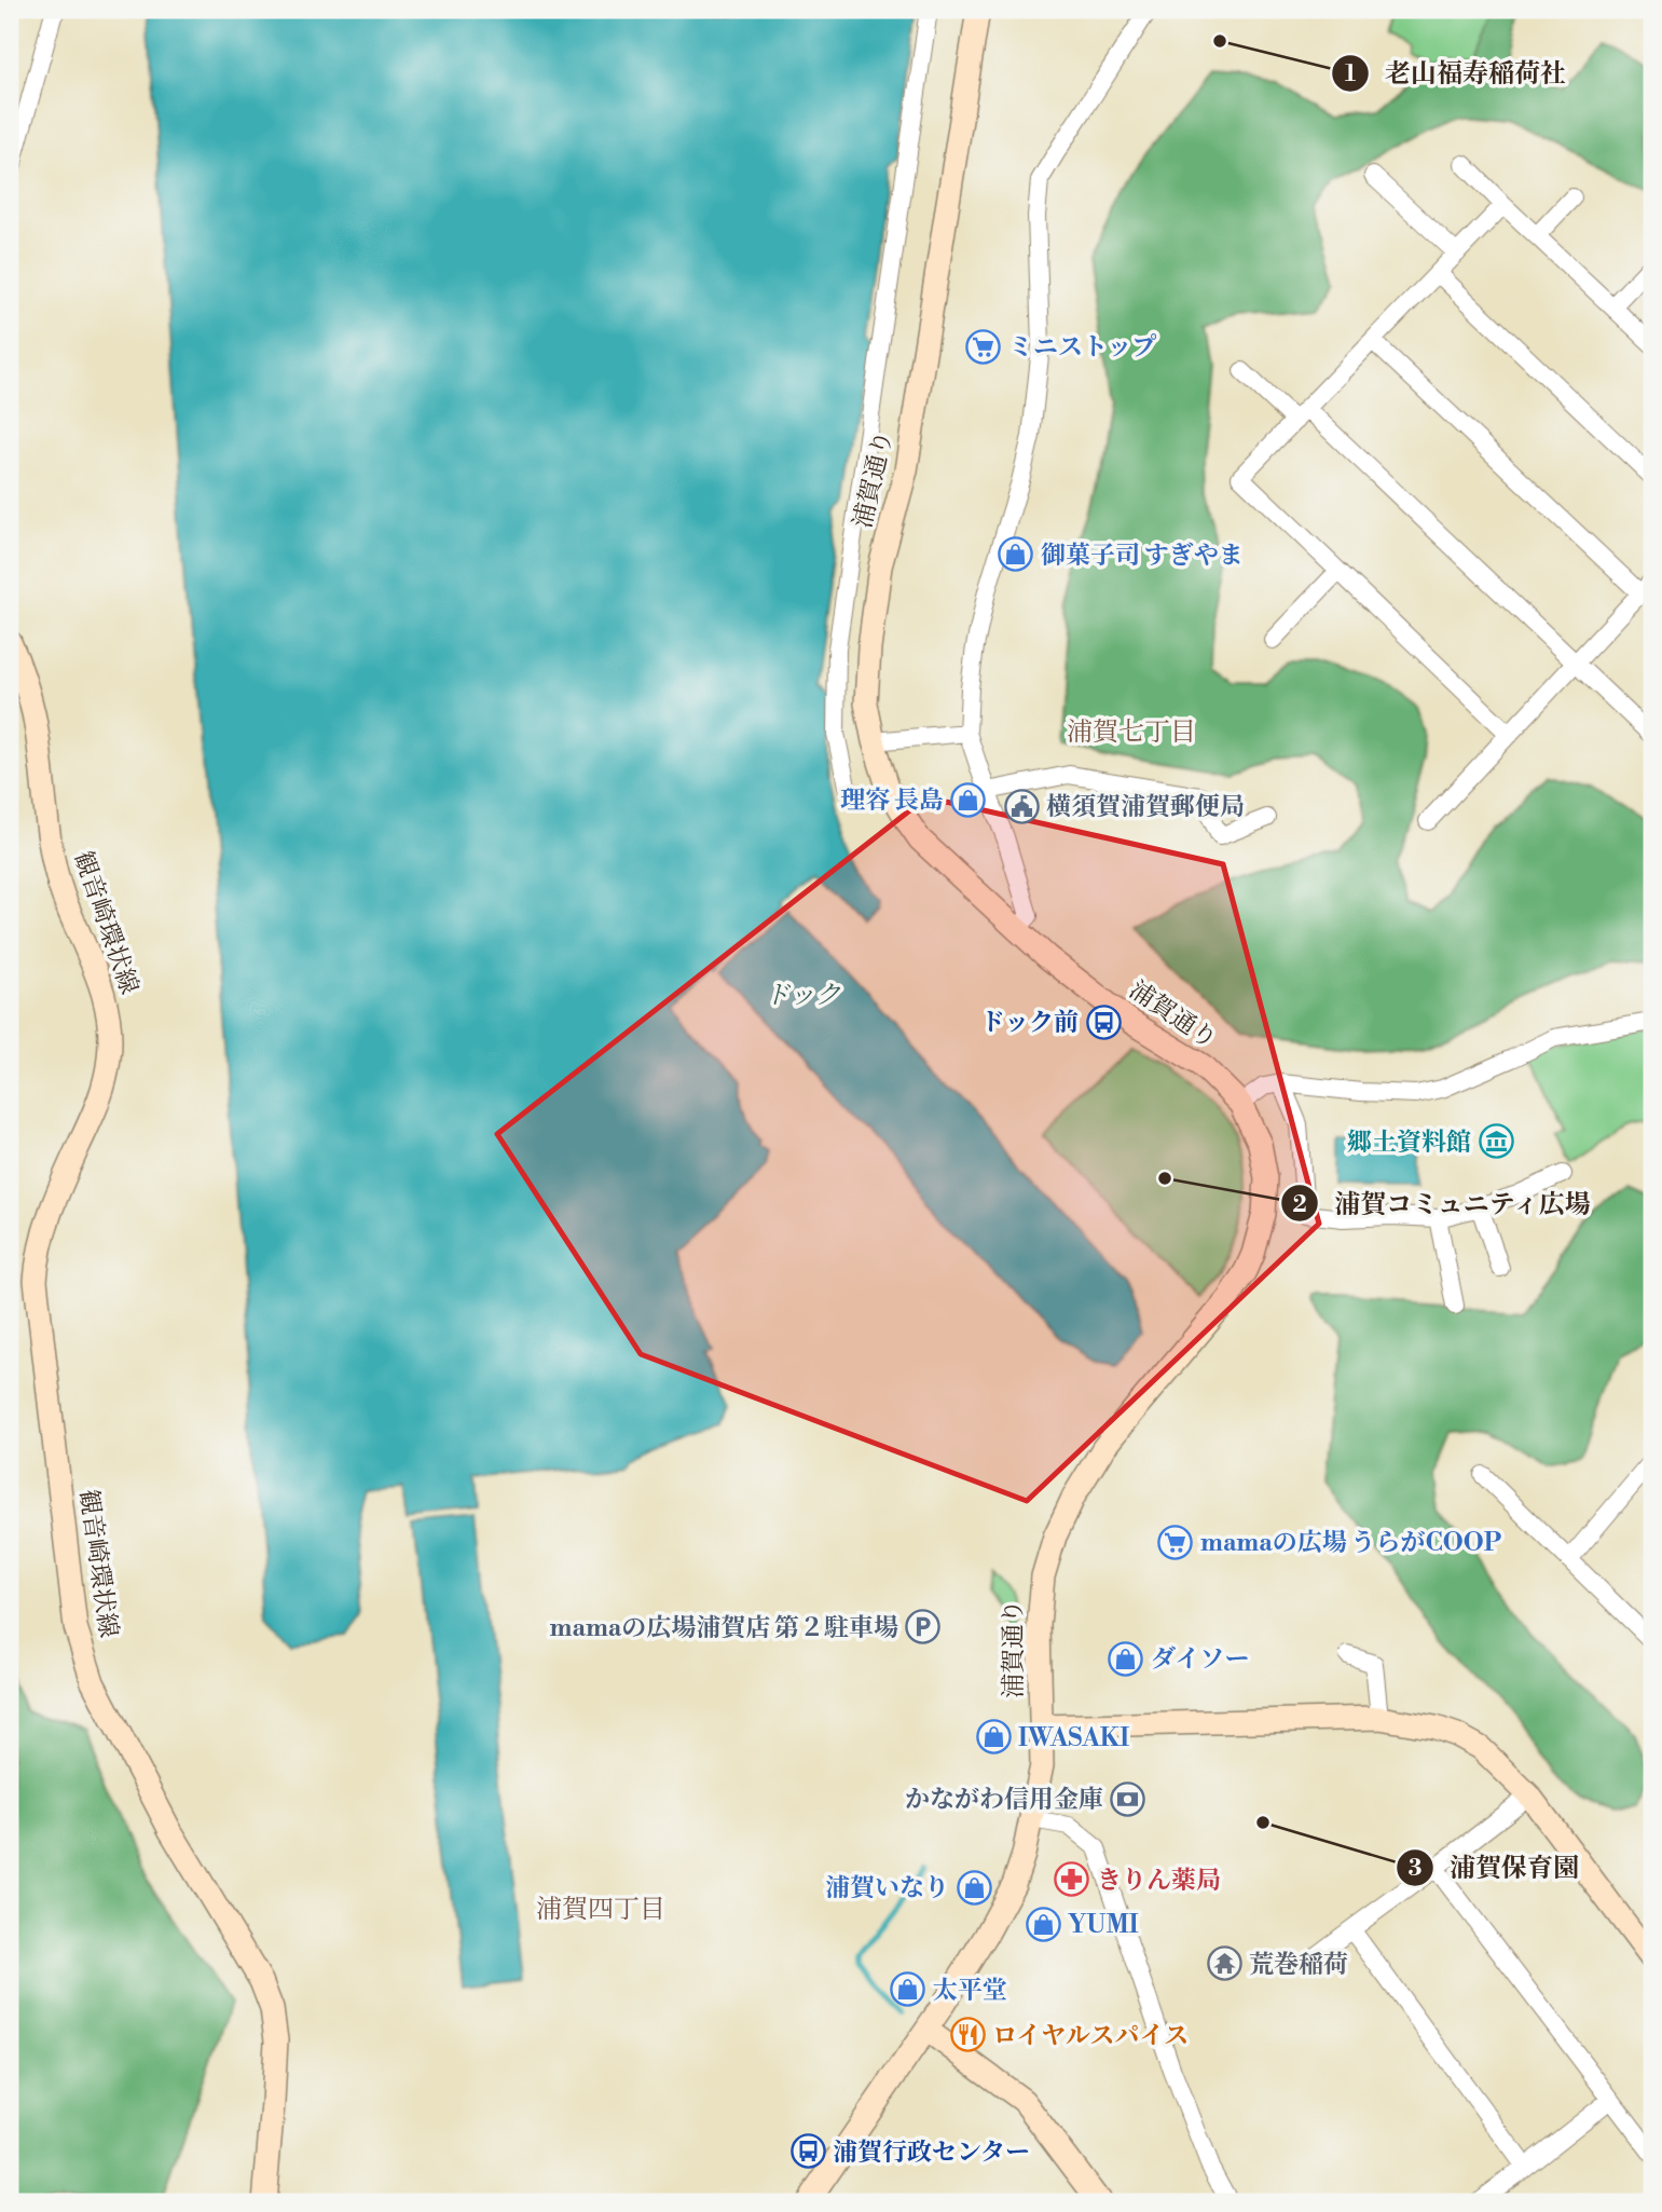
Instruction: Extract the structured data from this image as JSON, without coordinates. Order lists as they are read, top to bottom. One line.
{"streets":{"main road":["浦賀通り","観音崎環状線"]},"districts":["浦賀七丁目","浦賀四丁目"],"water":["ドック"],"places":{"other":["老山福寿稲荷社","浦賀コミュニティ広場","浦賀保育園"],"supermarket":["ミニストップ","mamaの広場 うらがCOOP"],"shop":["御菓子司 すぎやま","理容 長島","ダイソー","IWASAKI","浦賀いなり","YUMI","太平堂"],"public building":["横須賀浦賀郵便局"],"bus stop":["ドック前","浦賀行政センター"],"museum":["郷土資料館"],"parking":["mamaの広場浦賀店 第２駐車場"],"bank":["かながわ信用金庫"],"pharmacy":["きりん薬局"],"temple":["荒巻稲荷"],"restaurant":["ロイヤルスパイス"]}}
